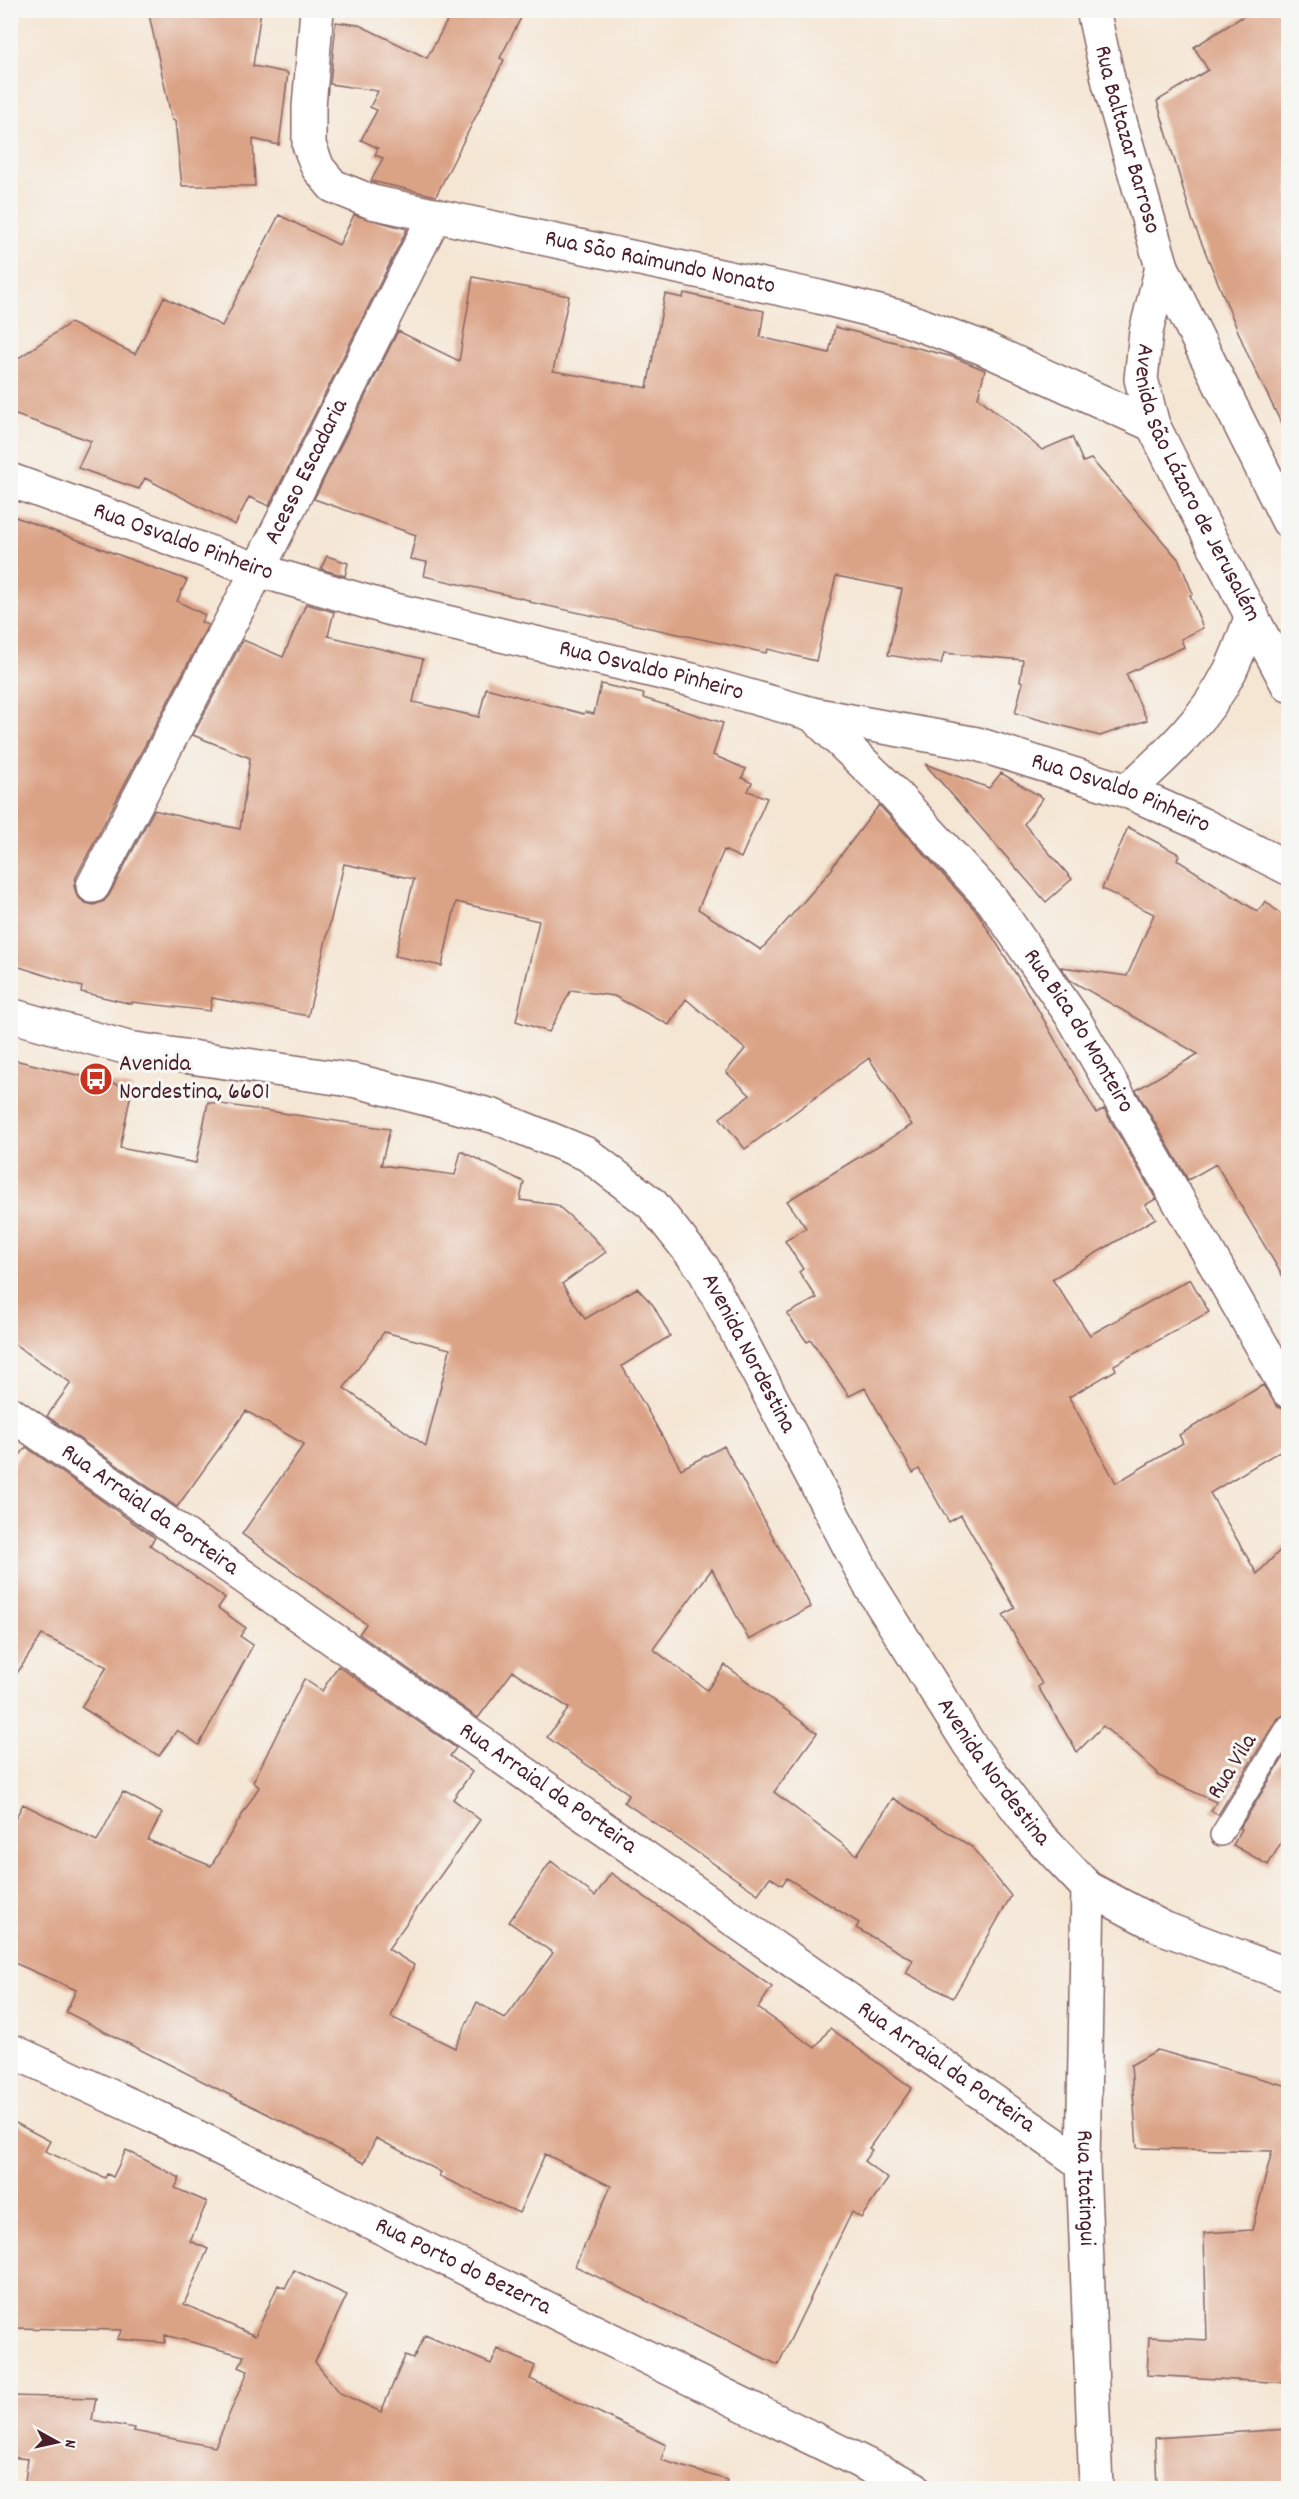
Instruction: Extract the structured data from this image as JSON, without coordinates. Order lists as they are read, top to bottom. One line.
{"streets":{"street":["Rua Baltazar Barroso","Rua São Raimundo Nonato","Acesso Escadaria","Avenida São Lázaro de Jerusalém","Rua Osvaldo Pinheiro","Rua Bica do Monteiro","Avenida Nordestina","Rua Arraial da Porteira","Rua Itatingui","Rua Porto do Bezerra"],"lane":["Rua Vila"]},"crossings":[["Rua Baltazar Barroso","Avenida São Lázaro de Jerusalém"],["Rua São Raimundo Nonato","Acesso Escadaria"],["Rua São Raimundo Nonato","Avenida São Lázaro de Jerusalém"],["Acesso Escadaria","Rua Osvaldo Pinheiro"],["Rua Osvaldo Pinheiro","Rua Bica do Monteiro"],["Avenida Nordestina","Rua Itatingui"],["Rua Arraial da Porteira","Rua Itatingui"]],"places":{"bus stop":["Avenida Nordestina, 6601"]},"north":"right"}
